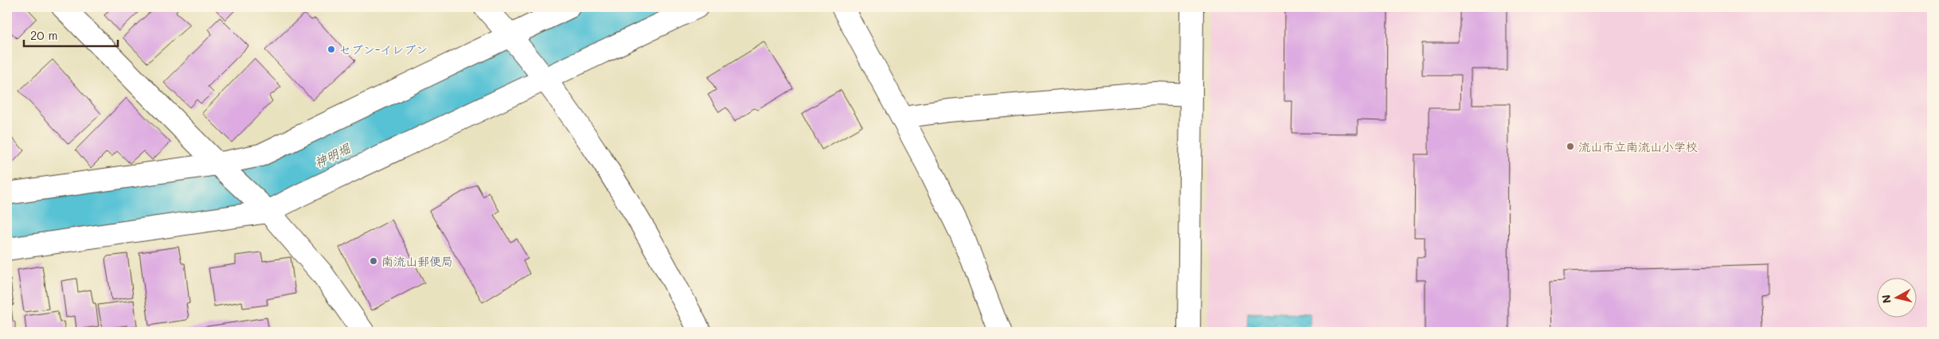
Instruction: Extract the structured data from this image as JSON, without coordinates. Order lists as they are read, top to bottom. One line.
{"water":["神明堀"],"places":["セブン-イレブン","流山市立南流山小学校","南流山郵便局"],"scale_bar":"20 m","north":"left"}
